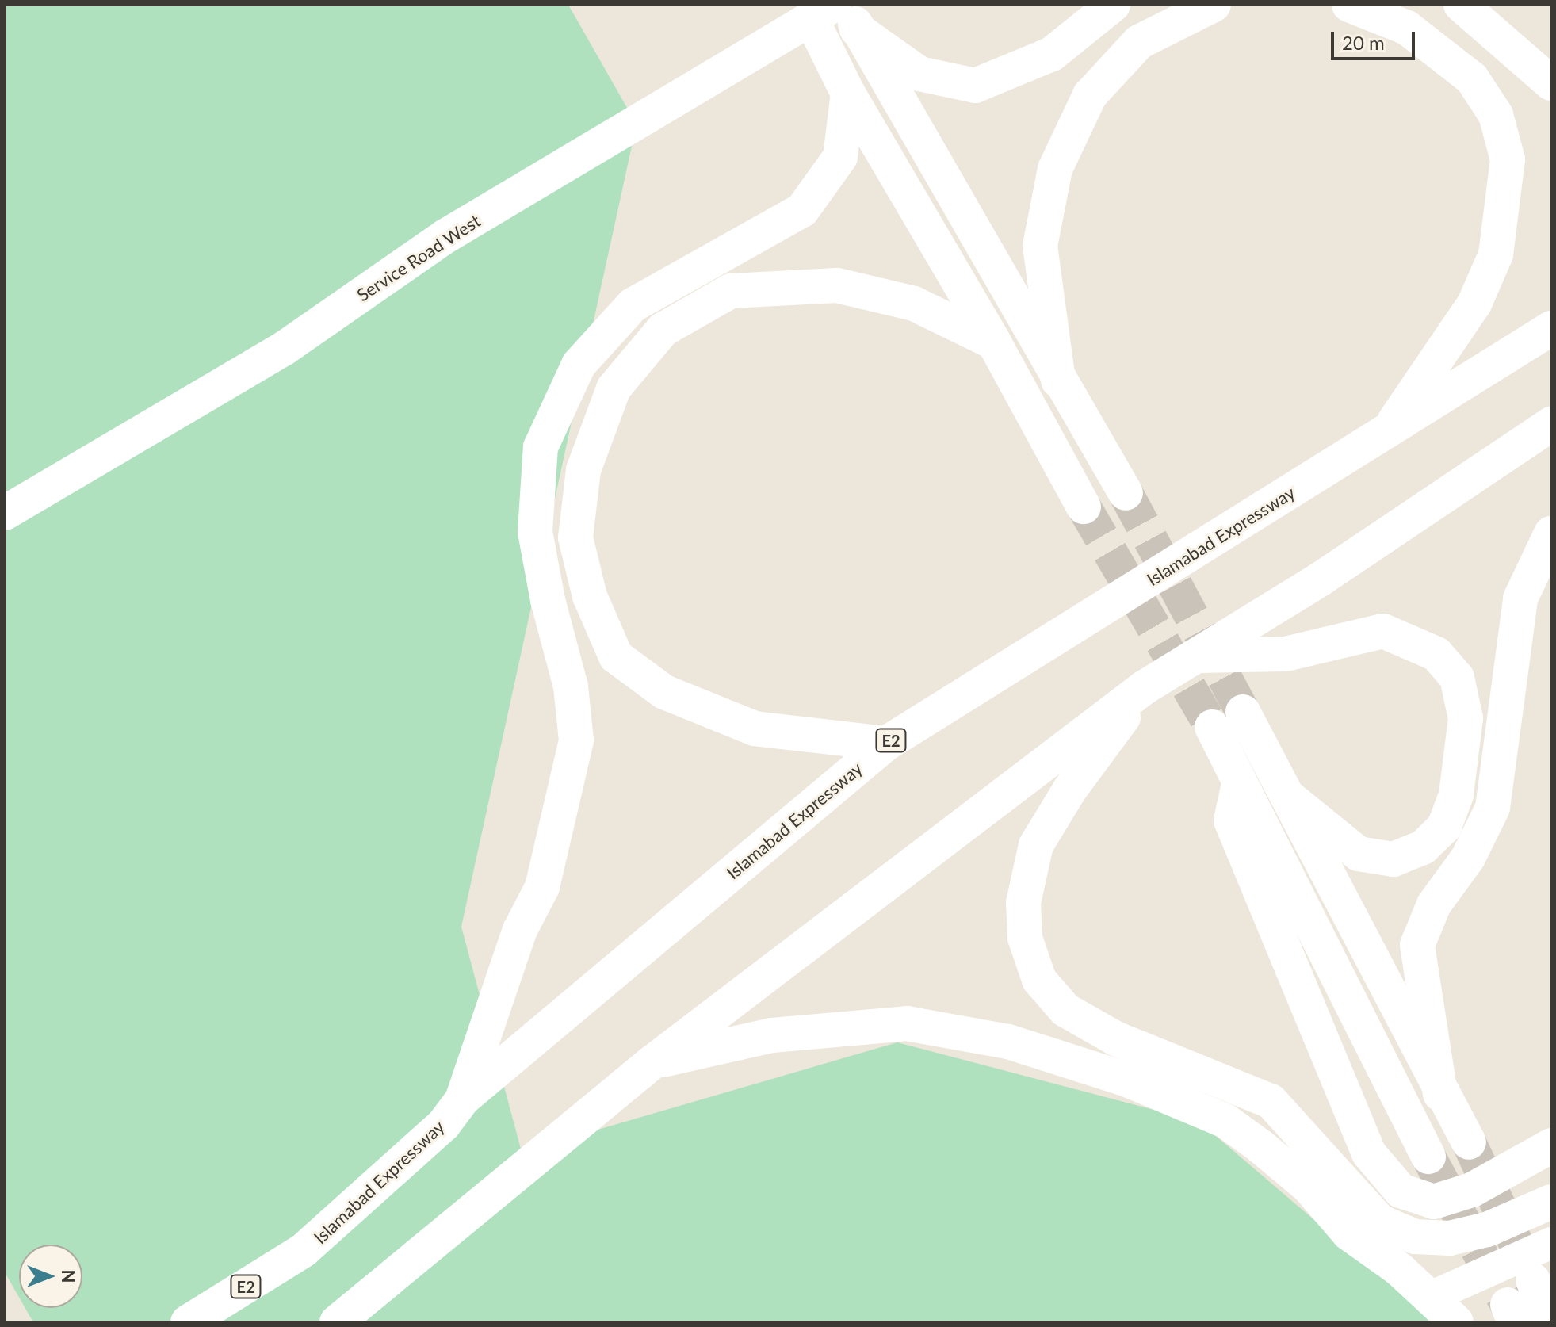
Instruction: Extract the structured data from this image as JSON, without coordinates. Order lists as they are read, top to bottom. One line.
{"streets":{"main road":["Service Road West","Islamabad Expressway","E2"]},"scale_bar":"20 m","north":"right"}
